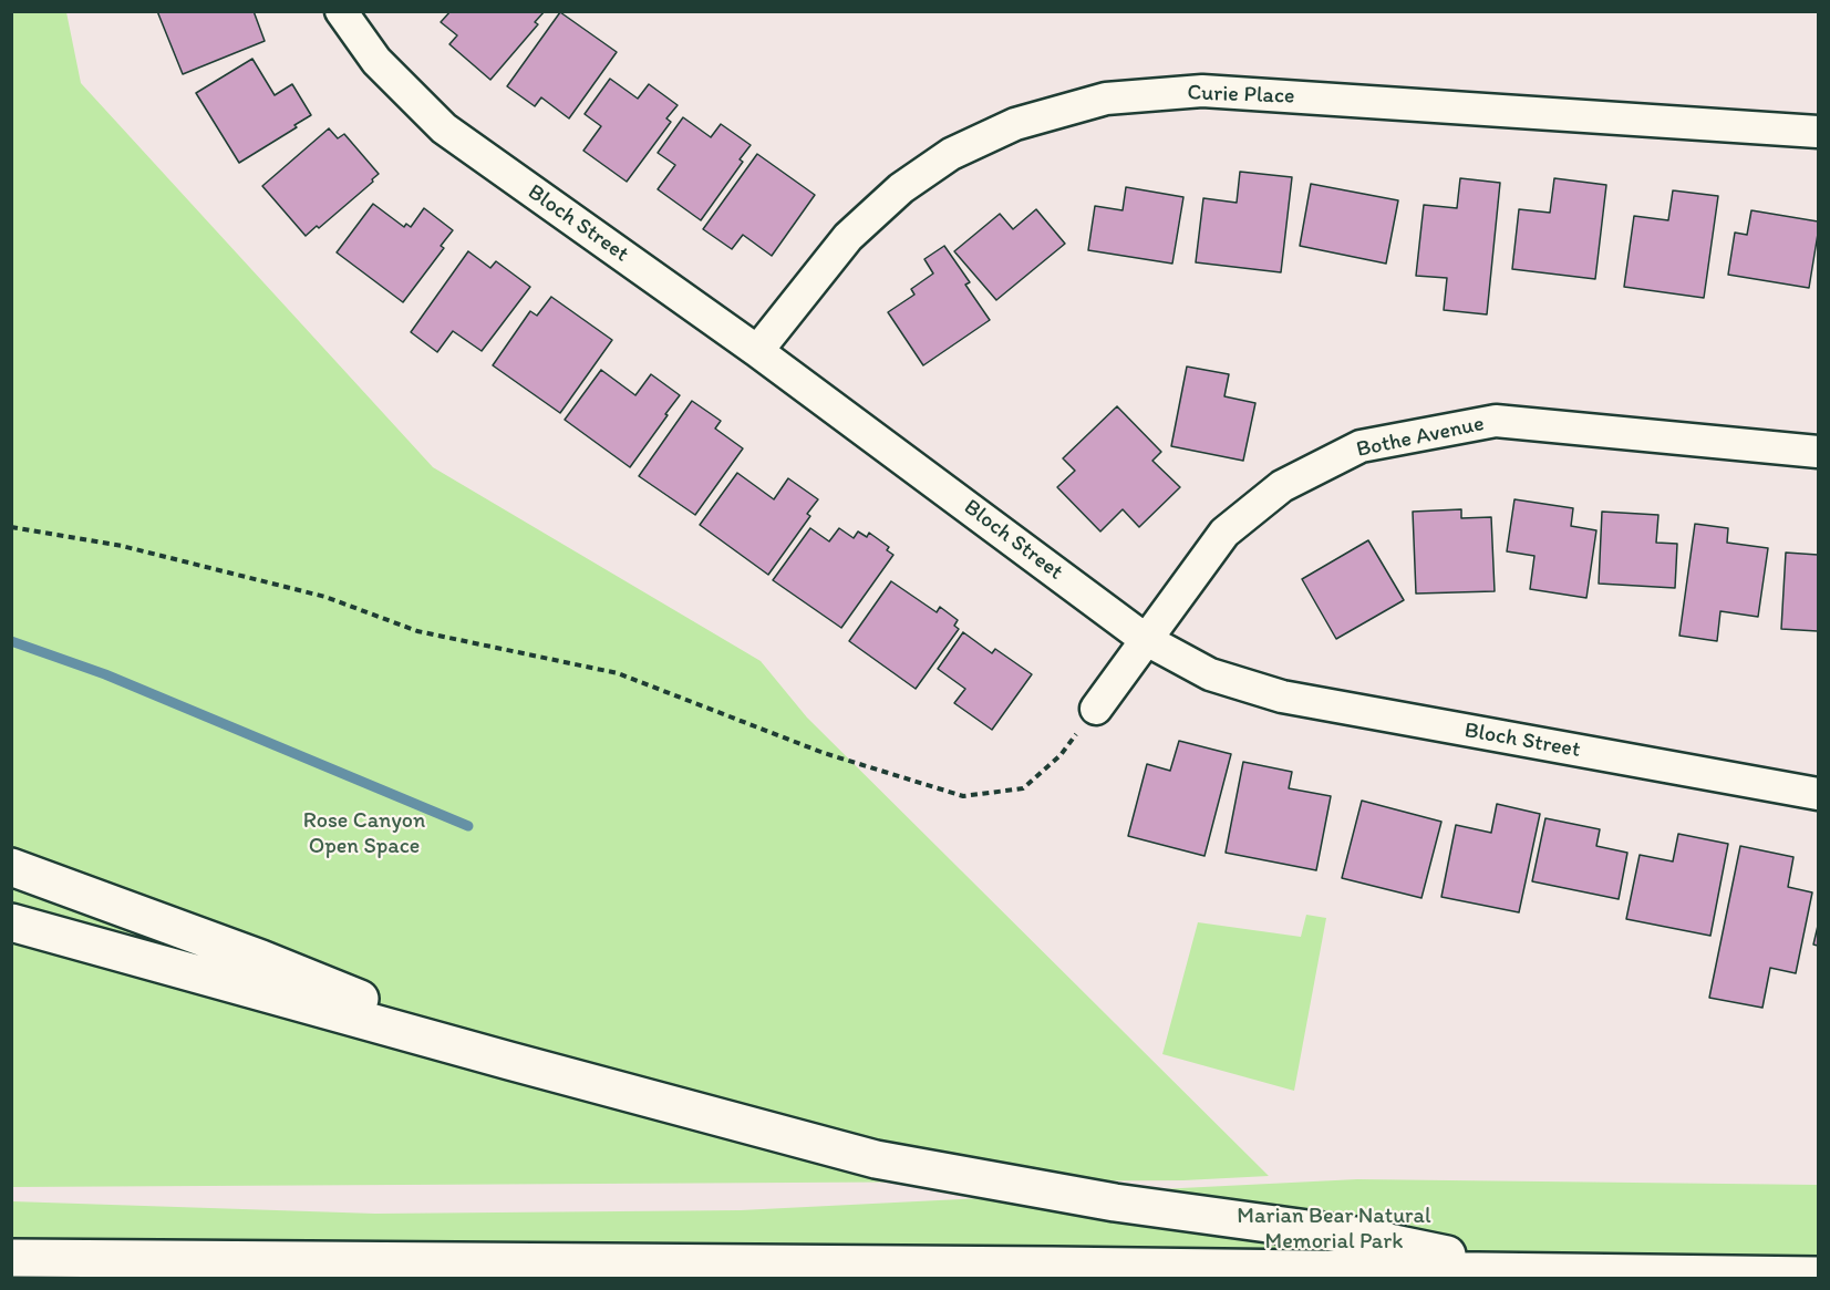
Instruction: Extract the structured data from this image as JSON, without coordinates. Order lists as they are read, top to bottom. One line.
{"streets":{"street":["Curie Place","Bloch Street","Bothe Avenue"]},"crossings":[["Curie Place","Bloch Street"],["Bloch Street","Bothe Avenue"]],"parks":["Rose Canyon Open Space","Marian Bear Natural Memorial Park"]}
